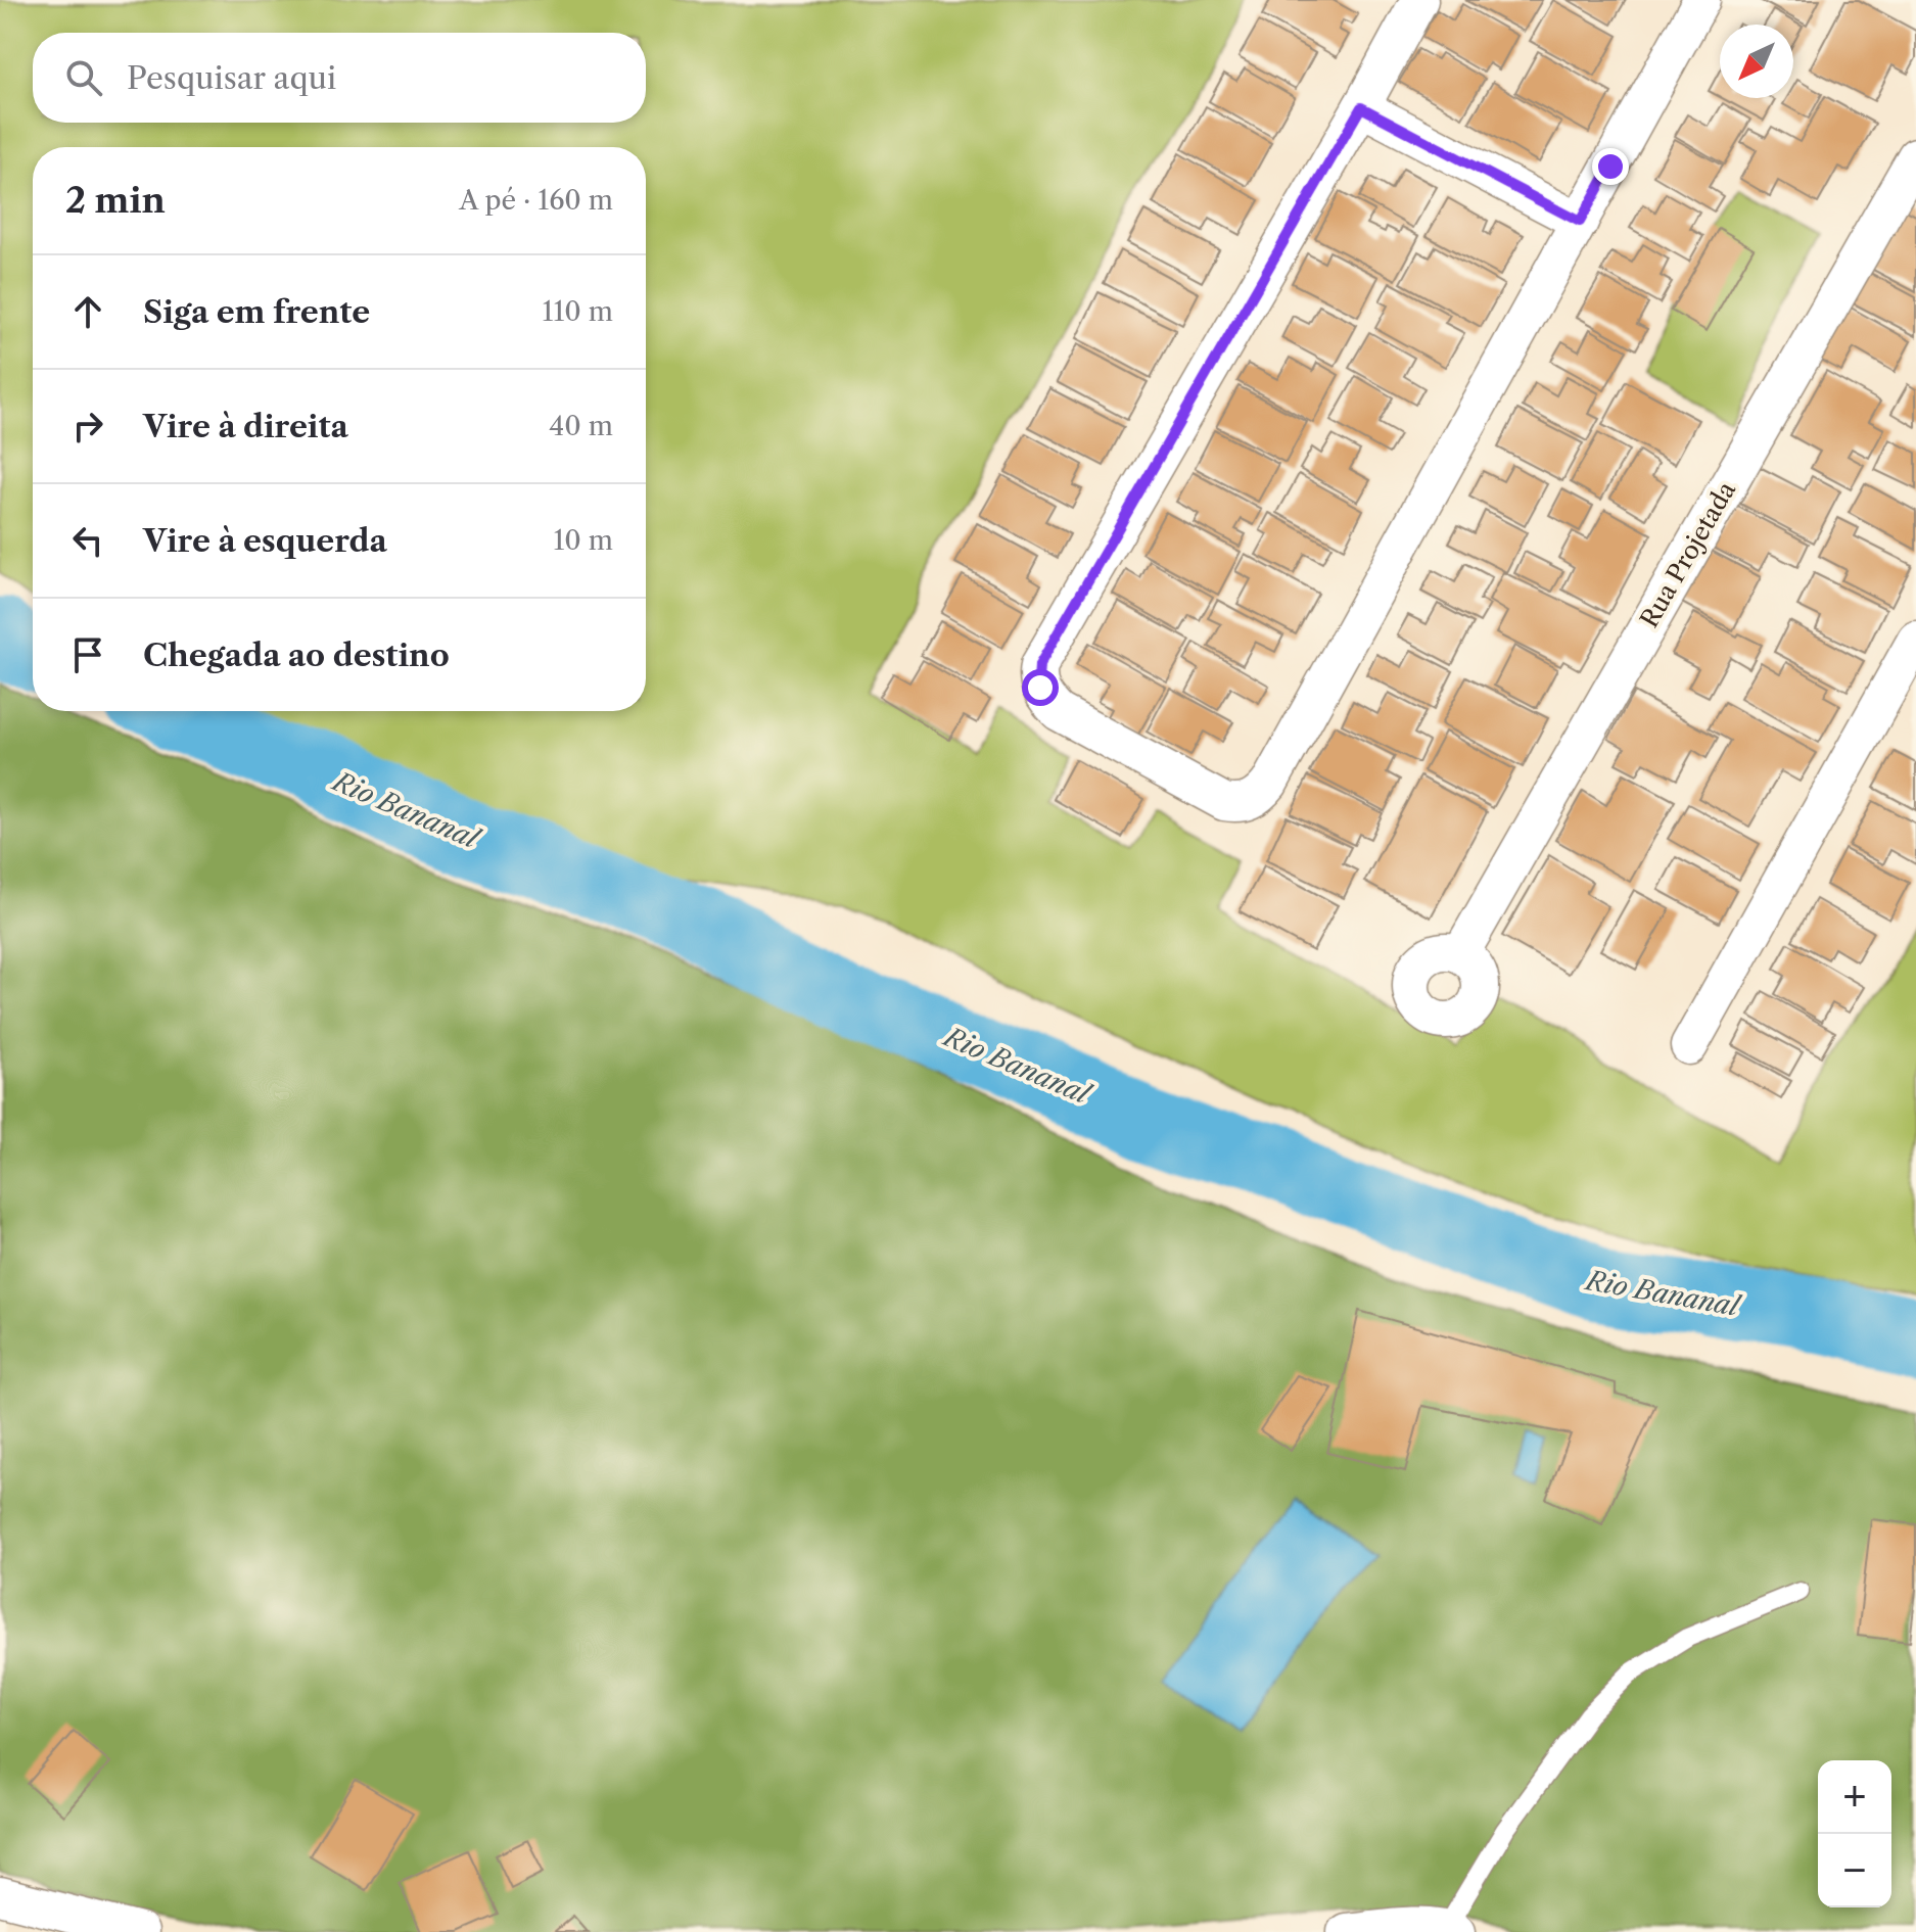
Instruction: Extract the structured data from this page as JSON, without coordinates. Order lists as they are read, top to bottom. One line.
{"streets":{"street":["Rua Projetada"]},"water":["Rio Bananal"],"north":"bottom left","page":{"search":"Pesquisar aqui","heading":["2 min","A pé · 160 m"],"list":[["Siga em frente","110 m"],["Vire à direita","40 m"],["Vire à esquerda","10 m"],"Chegada ao destino"],"map_buttons":["+","−"]}}
